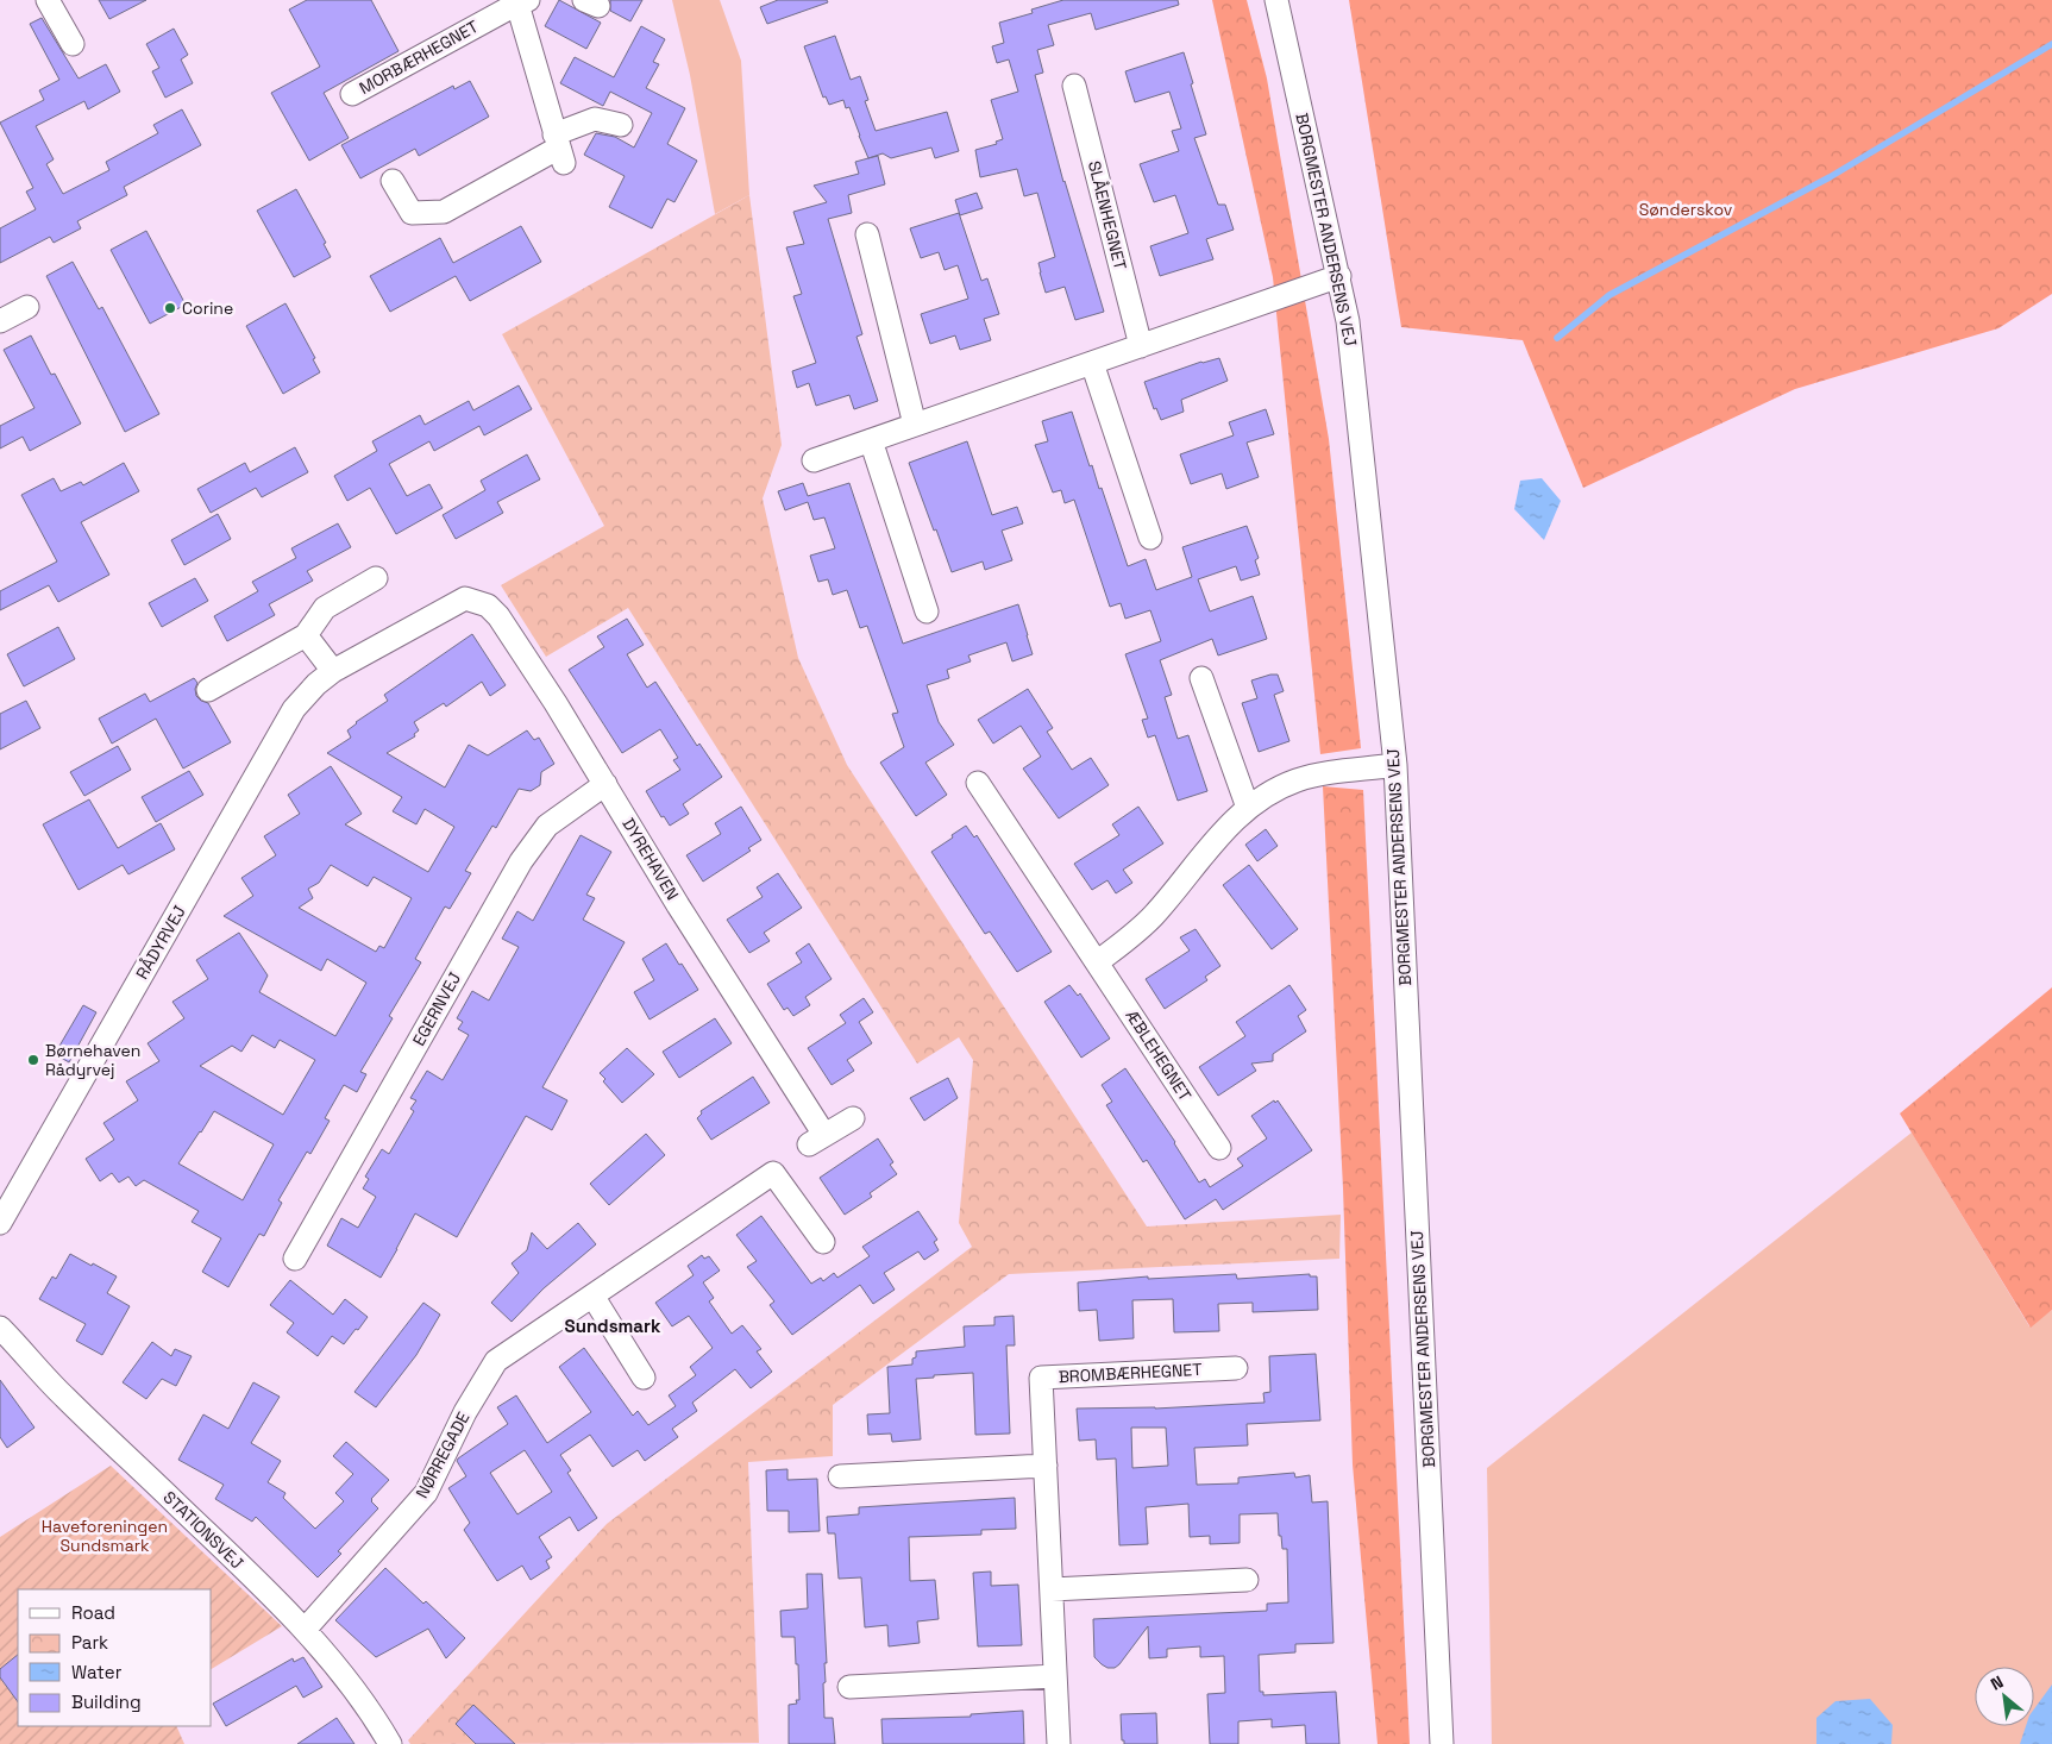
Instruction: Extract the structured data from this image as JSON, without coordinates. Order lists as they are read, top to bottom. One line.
{"streets":{"street":["MORBÆRHEGNET","SLÅENHEGNET","BORGMESTER ANDERSENS VEJ","DYREHAVEN","RÅDYRVEJ","EGERNVEJ","ÆBLEHEGNET","BROMBÆRHEGNET","NØRREGADE","STATIONSVEJ"]},"crossings":[["DYREHAVEN","RÅDYRVEJ"],["DYREHAVEN","EGERNVEJ"],["NØRREGADE","STATIONSVEJ"]],"districts":["Sundsmark"],"parks":["Sønderskov","Haveforeningen Sundsmark"],"places":["Corine","Børnehaven Rådyrvej"],"legend":["Road","Park","Water","Building"],"north":"top left"}
